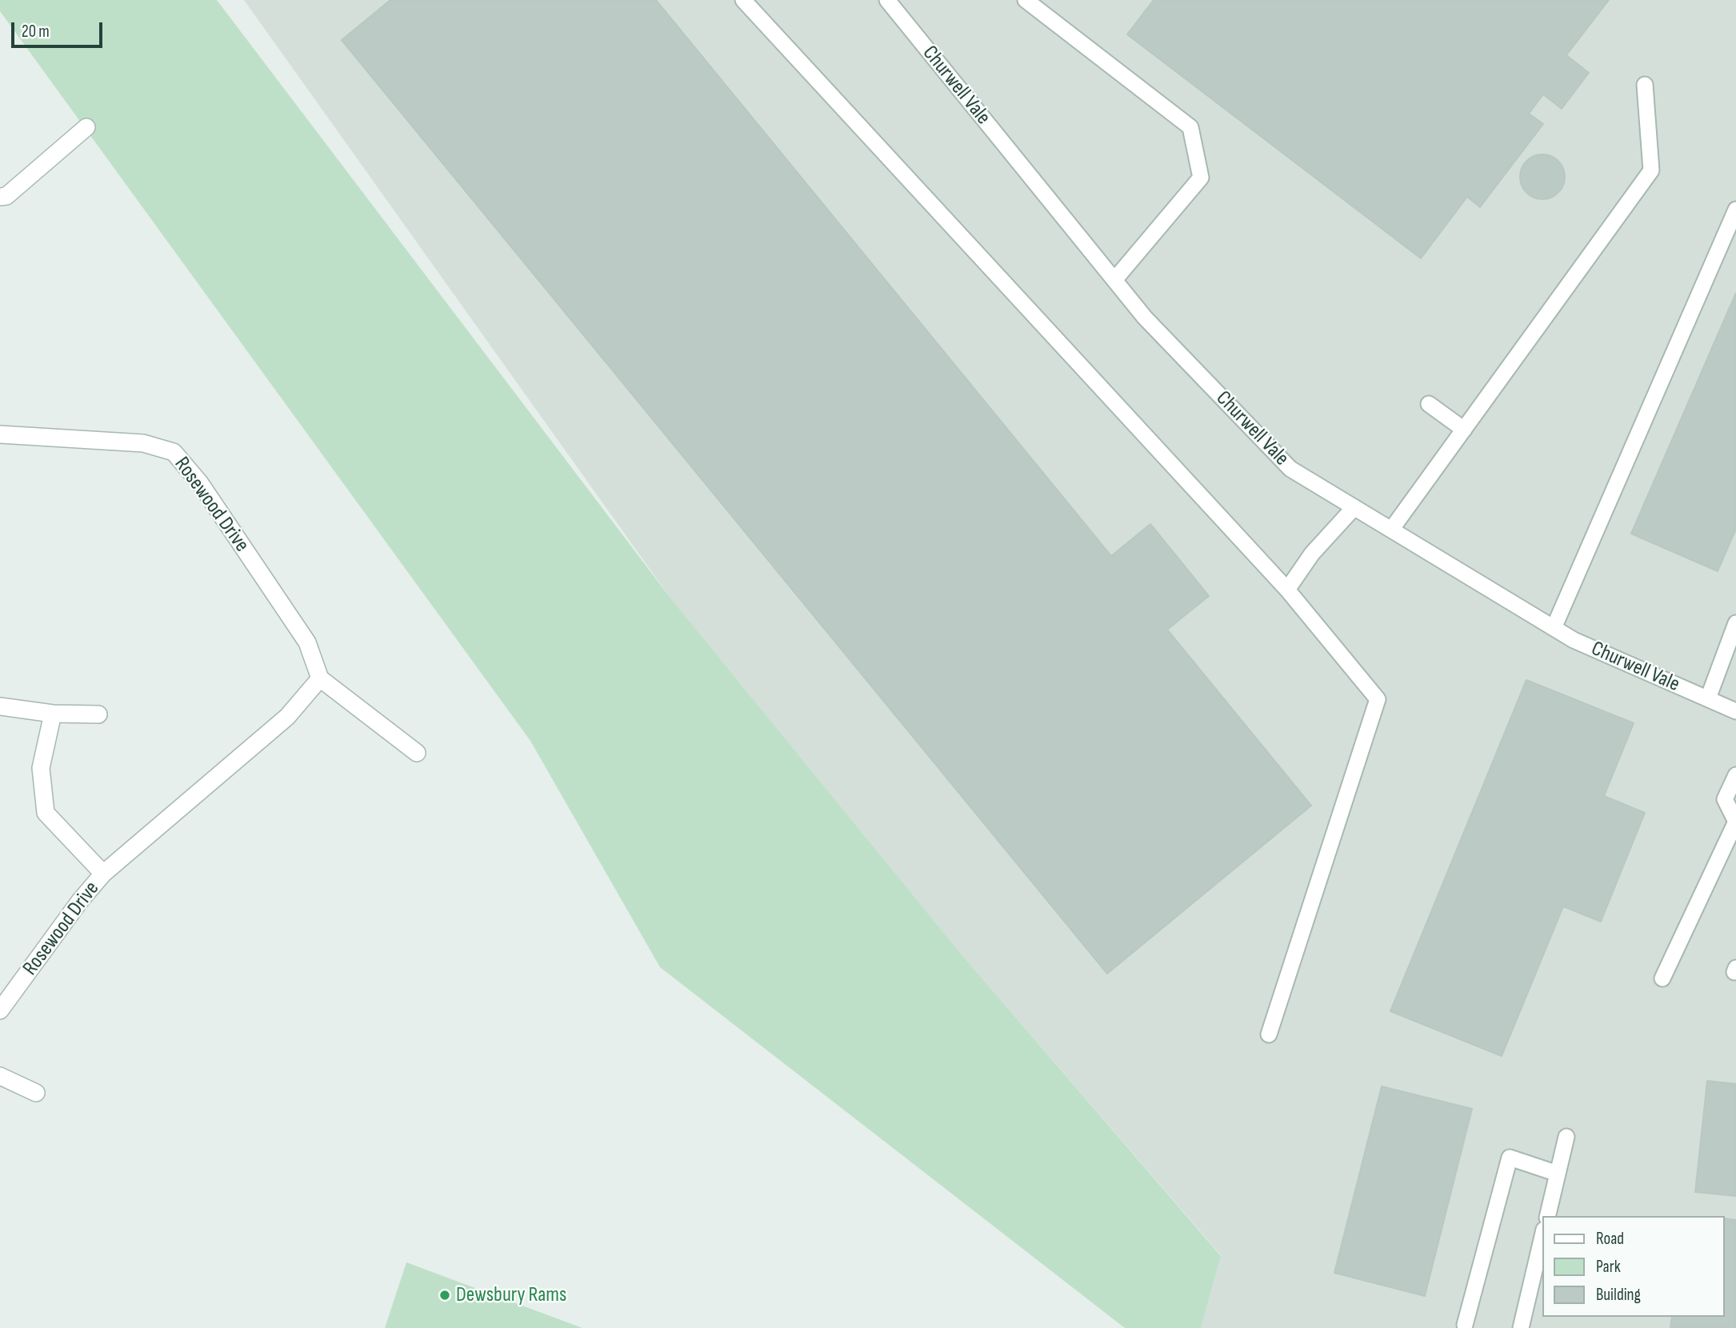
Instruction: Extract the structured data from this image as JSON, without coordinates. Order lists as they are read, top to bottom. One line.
{"streets":{"street":["Rosewood Drive"],"lane":["Churwell Vale"]},"places":["Dewsbury Rams"],"legend":["Road","Park","Building"],"scale_bar":"20 m"}
